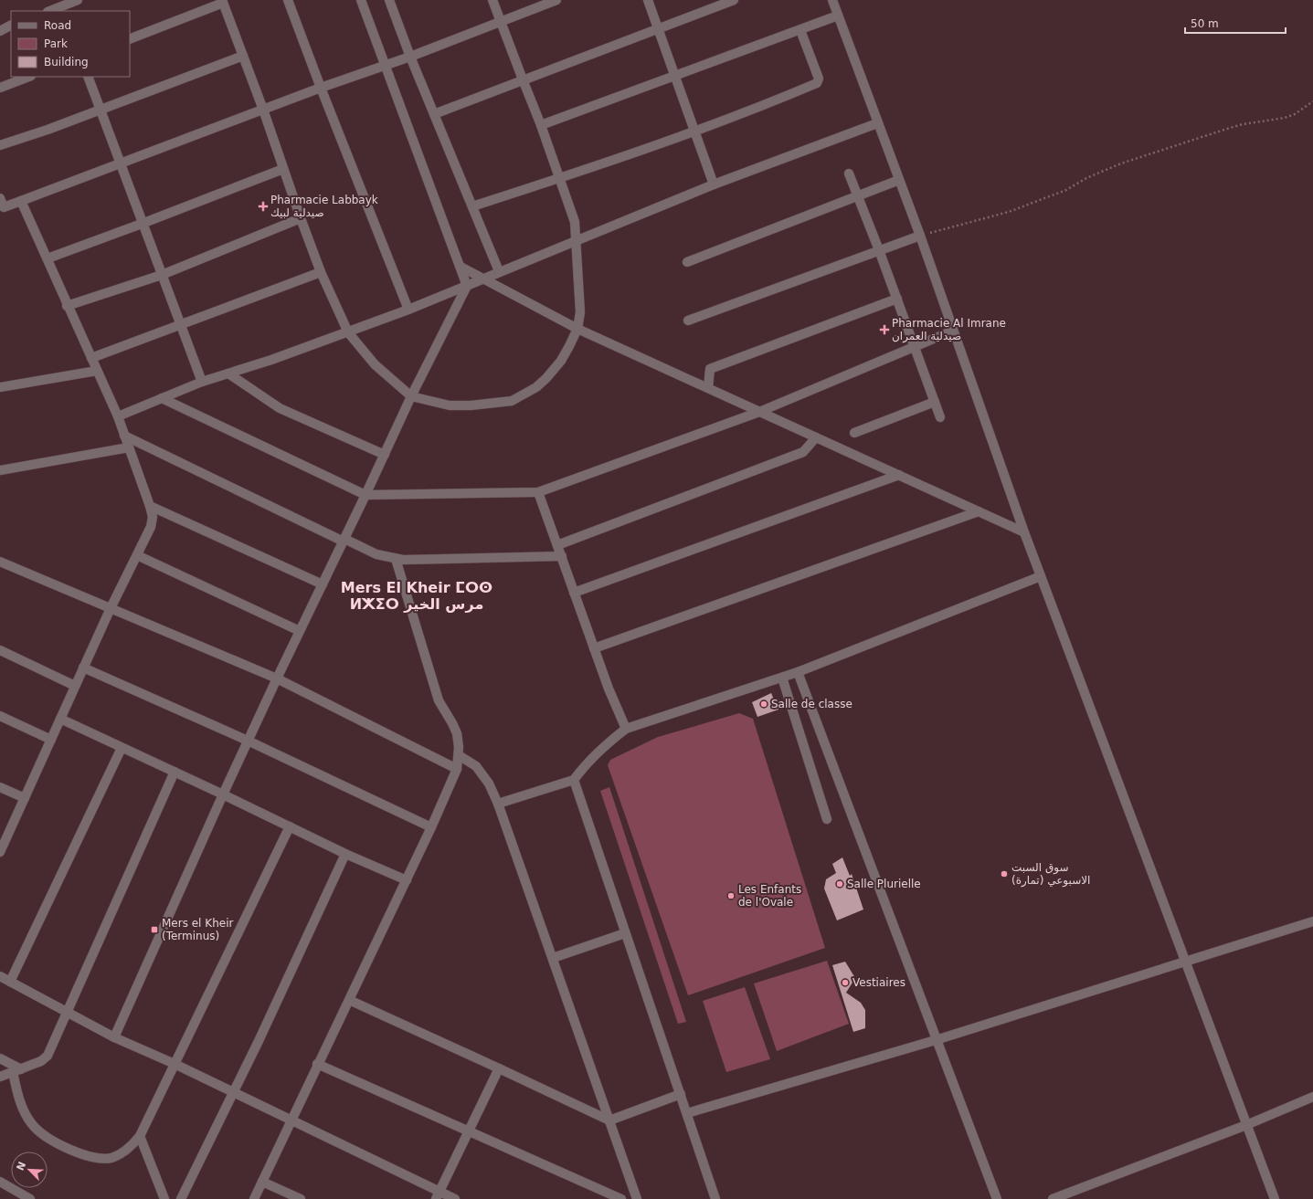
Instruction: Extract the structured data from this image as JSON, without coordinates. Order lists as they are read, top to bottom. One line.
{"districts":["Mers El Kheir ⵎⵔⵙ ⵍⵅⵉⵔ مرس الخير"],"places":{"health":["Pharmacie Labbayk صيدلية لبيك","Pharmacie Al Imrane صيدلية العمران"],"other":["Salle de classe","سوق السبت الاسبوعي (تمارة)","Salle Plurielle","Les Enfants de l'Ovale","Vestiaires"],"transit":["Mers el Kheir (Terminus)"]},"legend":["Road","Park","Building"],"scale_bar":"50 m","north":"top left"}
